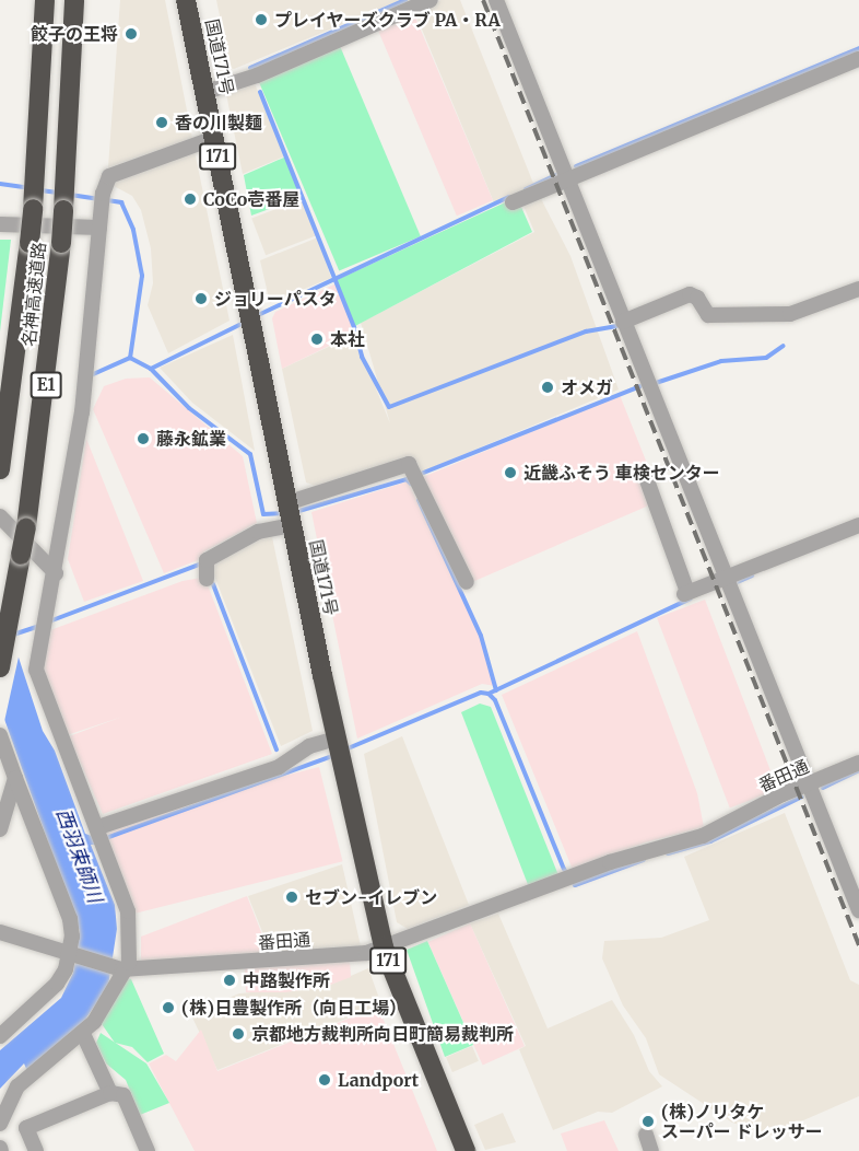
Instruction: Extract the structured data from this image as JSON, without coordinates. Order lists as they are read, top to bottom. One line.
{"streets":{"highway":["国道171号","171","名神高速道路","E1"],"street":["番田通"]},"crossings":[["国道171号","番田通"]],"water":["西羽束師川"],"places":["プレイヤーズクラブ PA・RA","餃子の王将","香の川製麺","CoCo壱番屋","ジョリーパスタ","本社","オメガ","藤永鉱業","近畿ふそう 車検センター","セブン-イレブン","中路製作所","(株)日豊製作所（向日工場）","京都地方裁判所向日町簡易裁判所","Landport","(株)ノリタケ スーパー ドレッサー"]}
